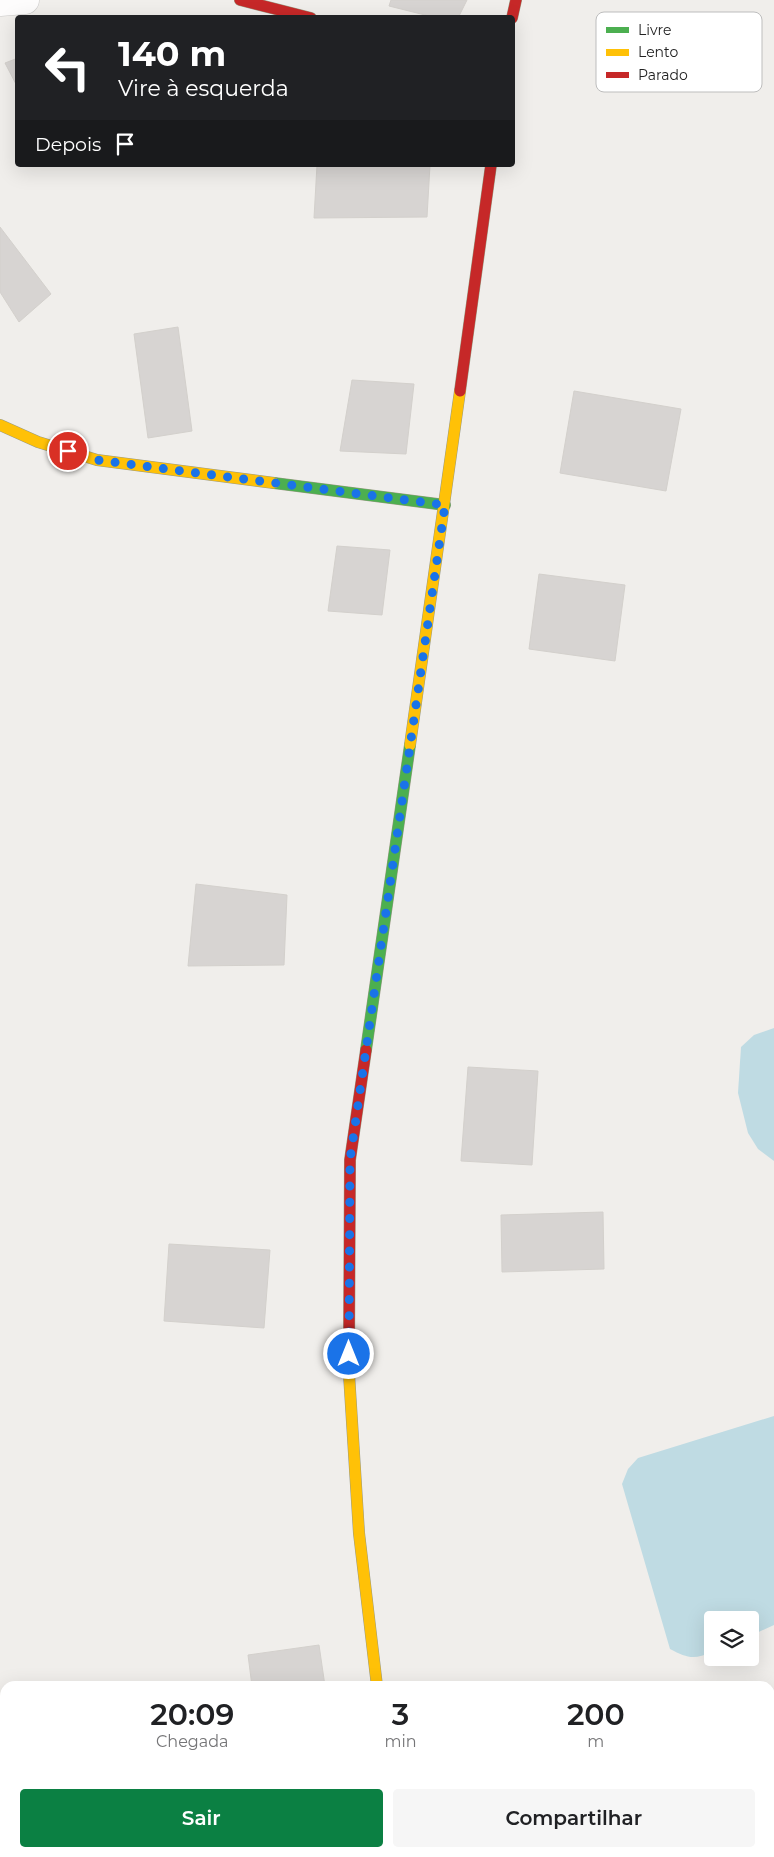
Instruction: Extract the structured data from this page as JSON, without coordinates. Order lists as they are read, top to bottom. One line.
{"legend":["Livre","Lento","Parado"],"page":{"turn":["140 m","Vire à esquerda"],"then":"Depois","eta":["20:09","Chegada","3","min","200","m"],"buttons":["Sair","Compartilhar"]}}
